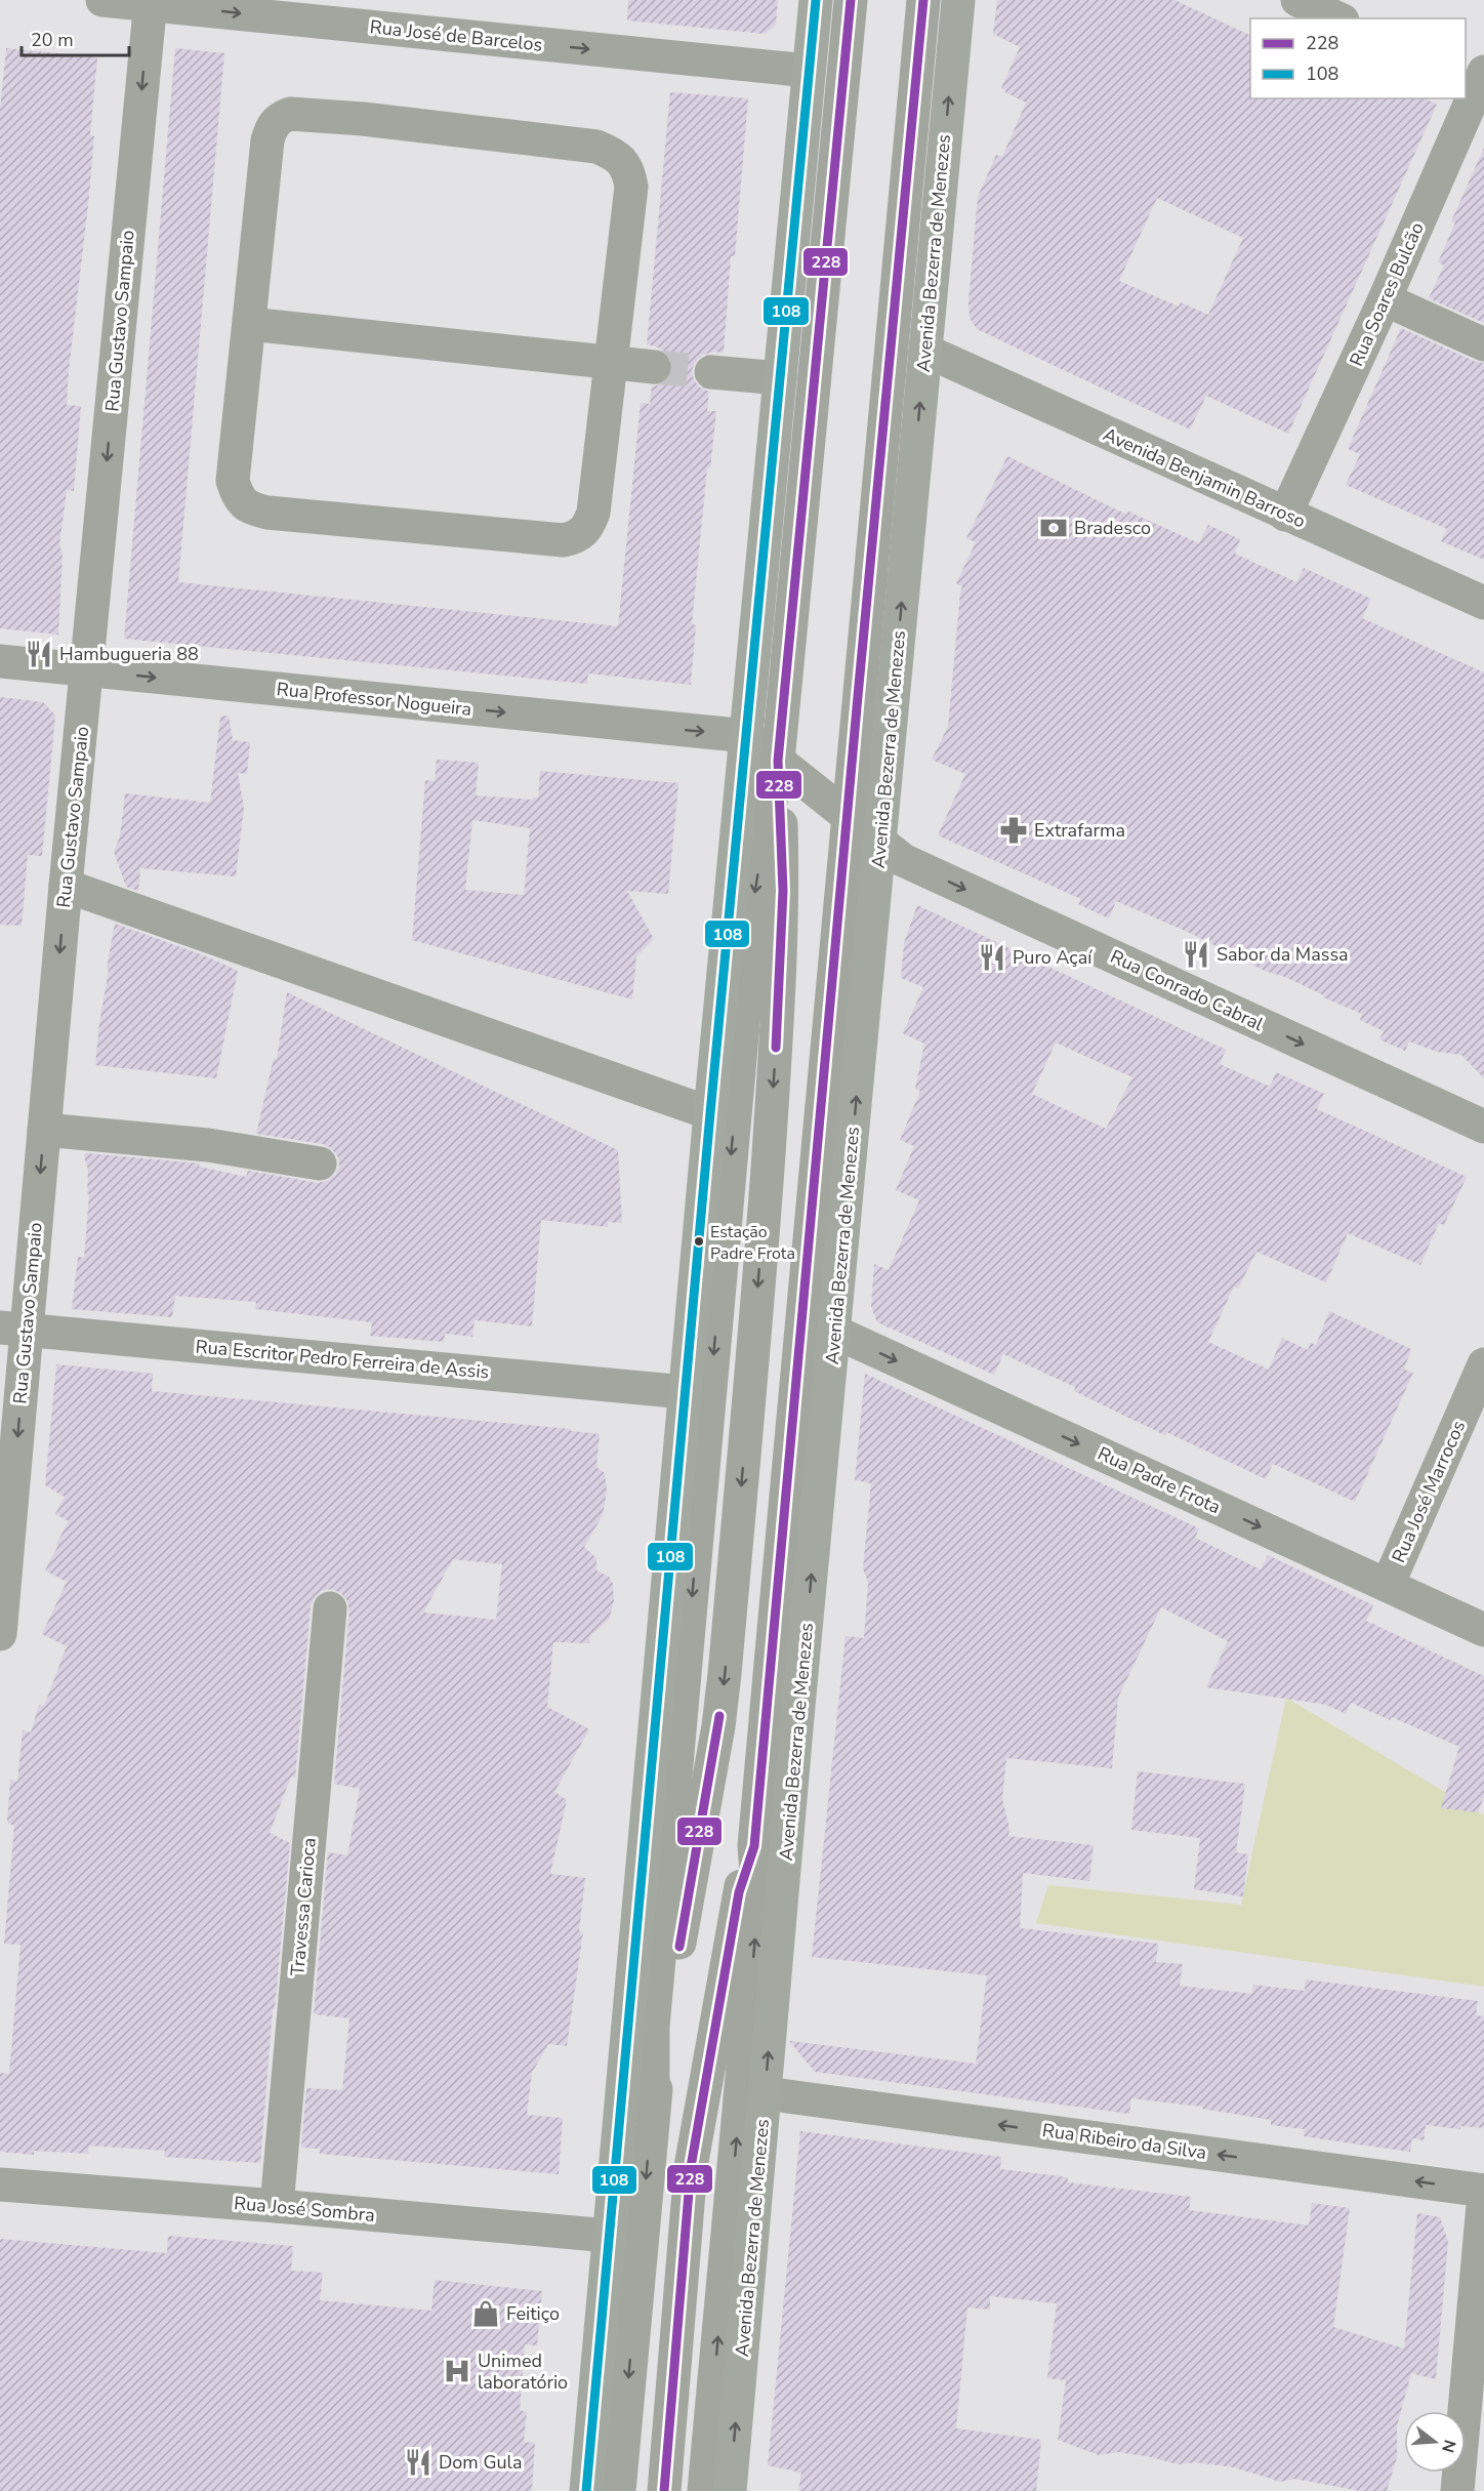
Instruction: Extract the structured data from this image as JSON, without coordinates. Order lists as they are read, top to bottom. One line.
{"streets":{"main road":["Avenida Bezerra de Menezes"],"street":["Rua José de Barcelos","Rua Soares Bulcão","Rua Gustavo Sampaio","Avenida Benjamin Barroso","Rua Professor Nogueira","Rua Conrado Cabral","Rua Escritor Pedro Ferreira de Assis","Rua Padre Frota","Rua José Marrocos","Travessa Carioca","Rua Ribeiro da Silva","Rua José Sombra"]},"crossings":[["Rua José de Barcelos","Rua Gustavo Sampaio"],["Avenida Bezerra de Menezes","Avenida Benjamin Barroso"],["Avenida Bezerra de Menezes","Rua Conrado Cabral"],["Avenida Bezerra de Menezes","Rua Padre Frota"],["Avenida Bezerra de Menezes","Rua Ribeiro da Silva"],["Rua Soares Bulcão","Avenida Benjamin Barroso"],["Rua Gustavo Sampaio","Rua Professor Nogueira"],["Rua Gustavo Sampaio","Rua Escritor Pedro Ferreira de Assis"],["Rua Professor Nogueira","Rua Conrado Cabral"],["Rua Padre Frota","Rua José Marrocos"],["Travessa Carioca","Rua José Sombra"]],"one_way":["Rua José de Barcelos","Rua Gustavo Sampaio","Rua Conrado Cabral","Rua Padre Frota","Rua Ribeiro da Silva"],"places":{"bank":["Bradesco"],"restaurant":["Hambugueria 88","Sabor da Massa","Puro Açaí","Dom Gula"],"pharmacy":["Extrafarma"],"other":["Estação Padre Frota"],"shop":["Feitiço"],"hospital":["Unimed laboratório"]},"lines":["transit line 228","transit line 108"],"legend":["228","108"],"scale_bar":"20 m","north":"right"}
